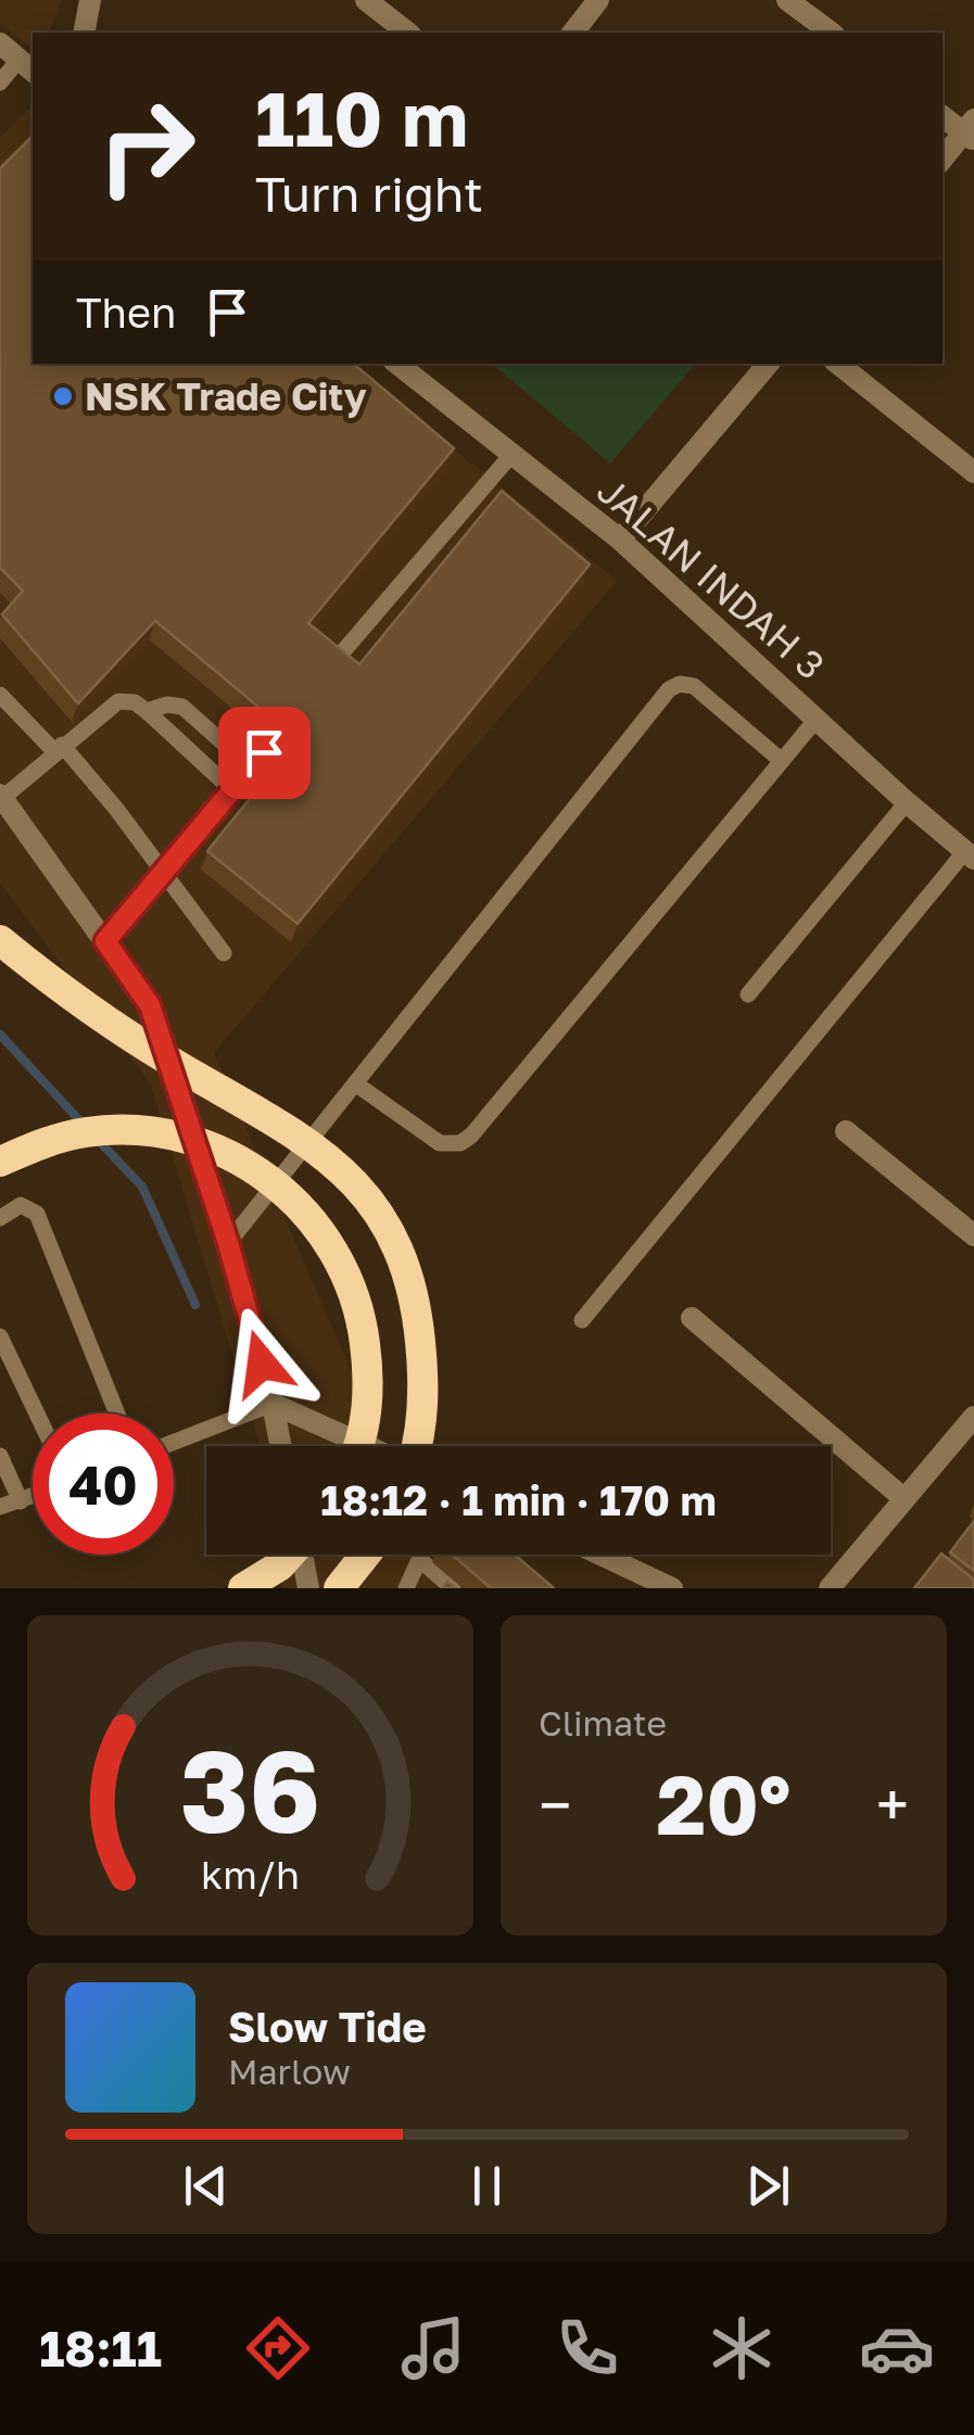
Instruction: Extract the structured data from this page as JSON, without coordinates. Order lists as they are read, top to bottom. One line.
{"streets":{"street":["JALAN INDAH 3"]},"places":["NSK Trade City"],"page":{"turn":["110 m","Turn right"],"then":"Then","limit":"40","trip":"18:12 · 1 min · 170 m","tile":"Climate","heat":["−","20°","+"],"song":["Slow Tide","Marlow"],"tabs":"18:11","gauge":["36","km/h"]}}
